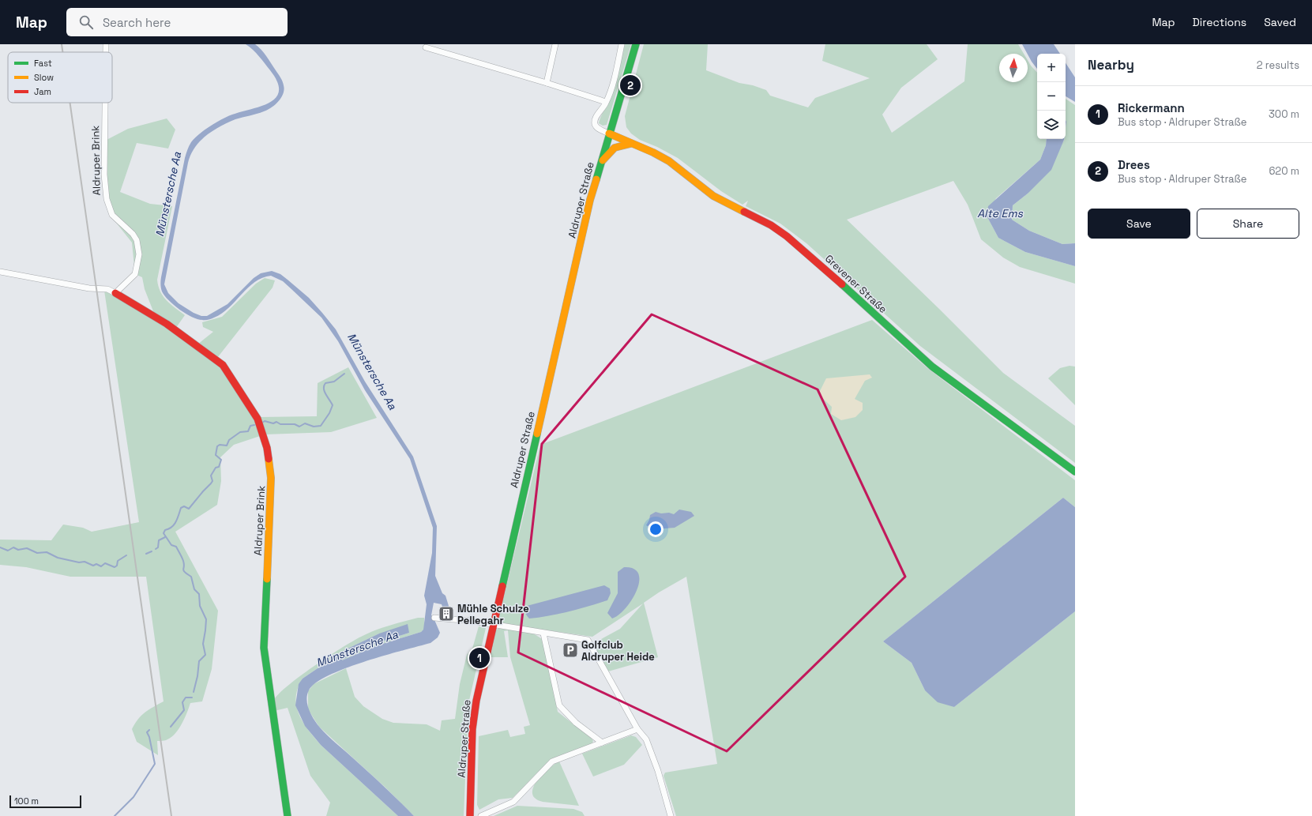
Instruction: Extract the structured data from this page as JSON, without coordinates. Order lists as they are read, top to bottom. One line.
{"streets":{"street":["Aldruper Brink","Aldruper Straße","Grevener Straße"]},"crossings":[["Aldruper Straße","Grevener Straße"]],"water":["Münstersche Aa","Alte Ems"],"places":{"building":["Mühle Schulze Pellegahr"],"parking":["Golfclub Aldruper Heide"]},"legend":["Fast","Slow","Jam"],"scale_bar":"100 m","north":"top","page":{"header":"Map","search":"Search here","nav":["Map","Directions","Saved"],"heading":["Nearby","2 results"],"map_buttons":["+","−"],"pins":["2","1"],"list":[{"mark":"1","name":"Rickermann","note":"Bus stop · Aldruper Straße","value":"300 m"},{"mark":"2","name":"Drees","note":"Bus stop · Aldruper Straße","value":"620 m"}],"buttons":["Save","Share"],"scale":"100 m"}}
